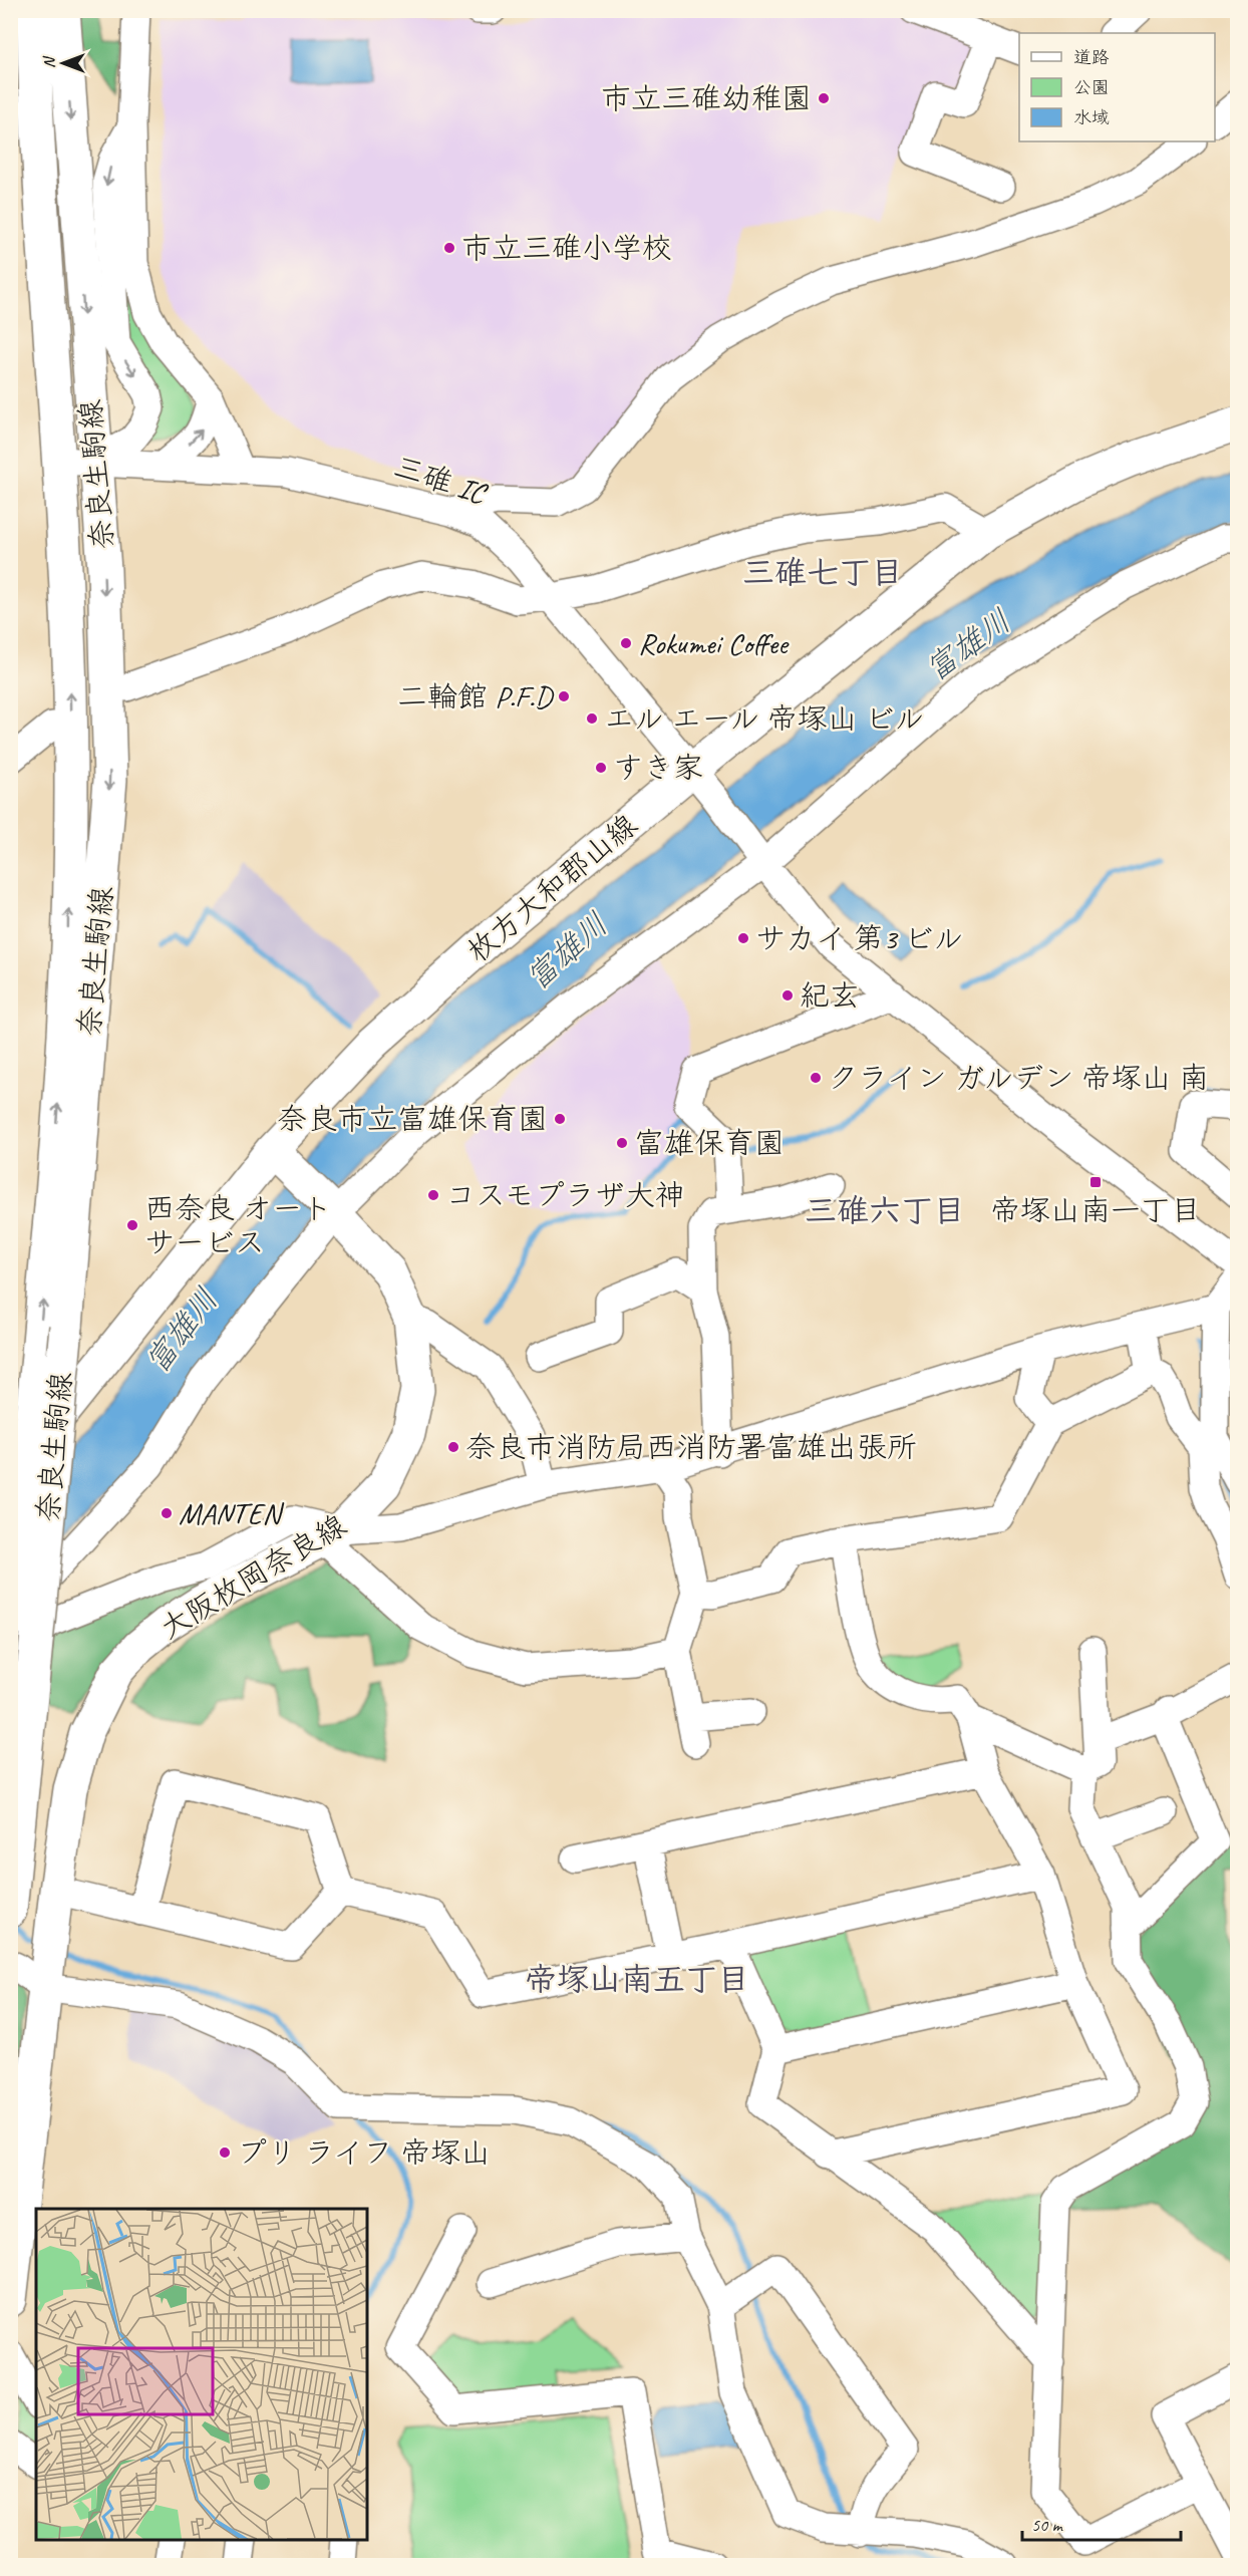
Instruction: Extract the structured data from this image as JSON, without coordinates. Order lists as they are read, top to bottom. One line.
{"streets":{"main road":["奈良生駒線","枚方大和郡山線","大阪枚岡奈良線"],"street":["三碓 IC"]},"crossings":[["奈良生駒線","三碓 IC"],["三碓 IC","枚方大和郡山線"],["枚方大和郡山線","大阪枚岡奈良線"]],"districts":["三碓七丁目","三碓六丁目","帝塚山南五丁目"],"water":["富雄川"],"places":{"other":["市立三碓幼稚園","市立三碓小学校","Rokumei Coffee","二輪館 P.F.D","エル エール 帝塚山 ビル","すき家","サカイ 第3 ビル","紀玄","クライン ガルデン 帝塚山 南","奈良市立富雄保育園","富雄保育園","コスモプラザ大神","西奈良 オート サービス","奈良市消防局西消防署富雄出張所","MANTEN","プリ ライフ 帝塚山"],"transit":["帝塚山南一丁目"]},"legend":["道路","公園","水域"],"scale_bar":"50 m","north":"left"}
